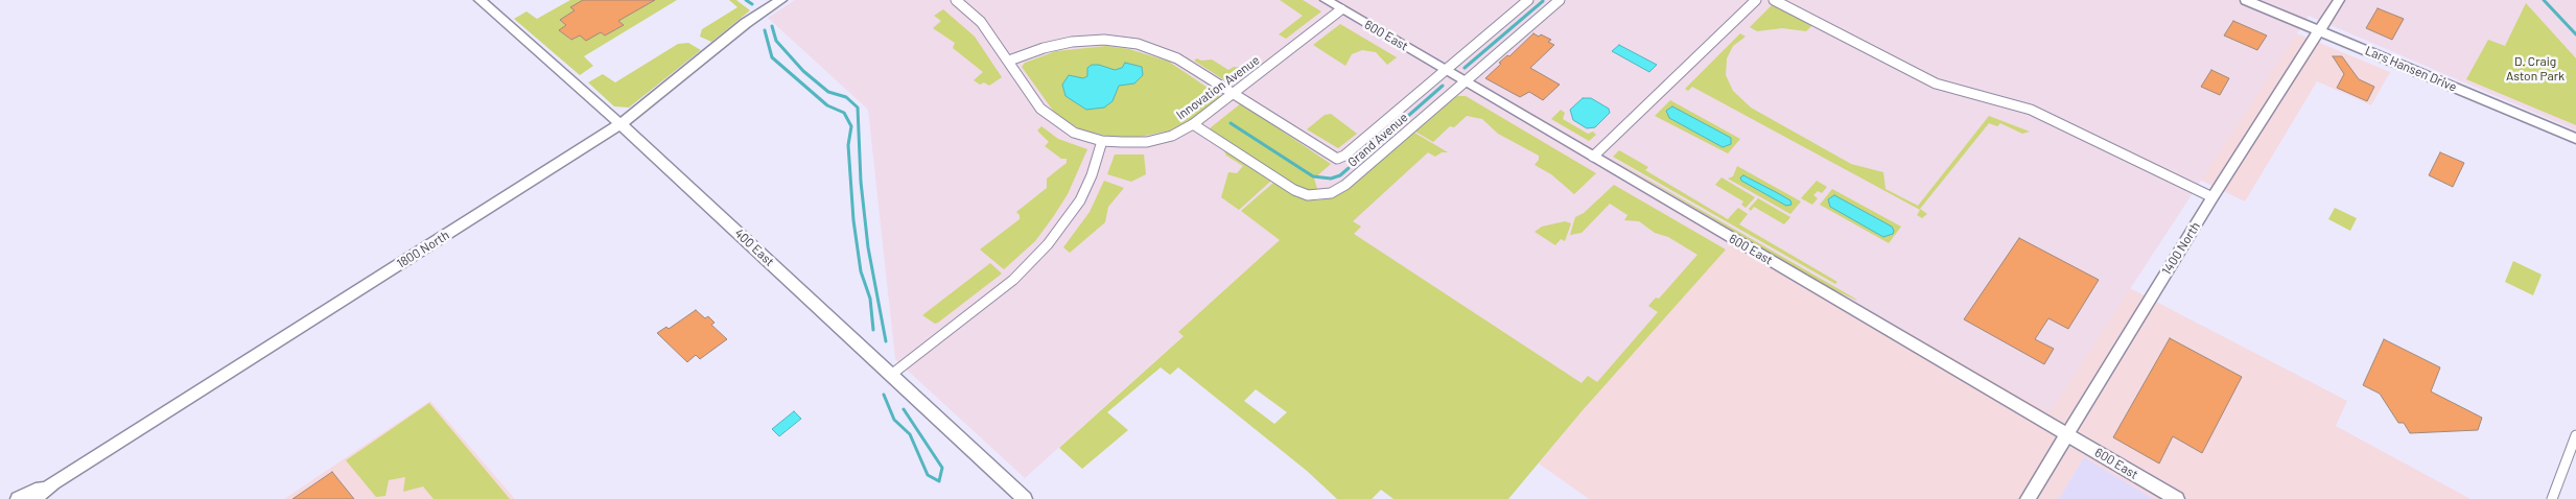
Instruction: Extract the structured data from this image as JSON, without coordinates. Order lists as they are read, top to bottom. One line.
{"streets":{"street":["600 East","Lars Hansen Drive","Innovation Avenue","Grand Avenue","400 East","1400 North","1800 North"]},"crossings":[["600 East","Innovation Avenue"],["600 East","Grand Avenue"],["600 East","1400 North"],["Lars Hansen Drive","1400 North"],["Innovation Avenue","Grand Avenue"],["400 East","1800 North"]],"parks":["D. Craig Aston Park"]}
